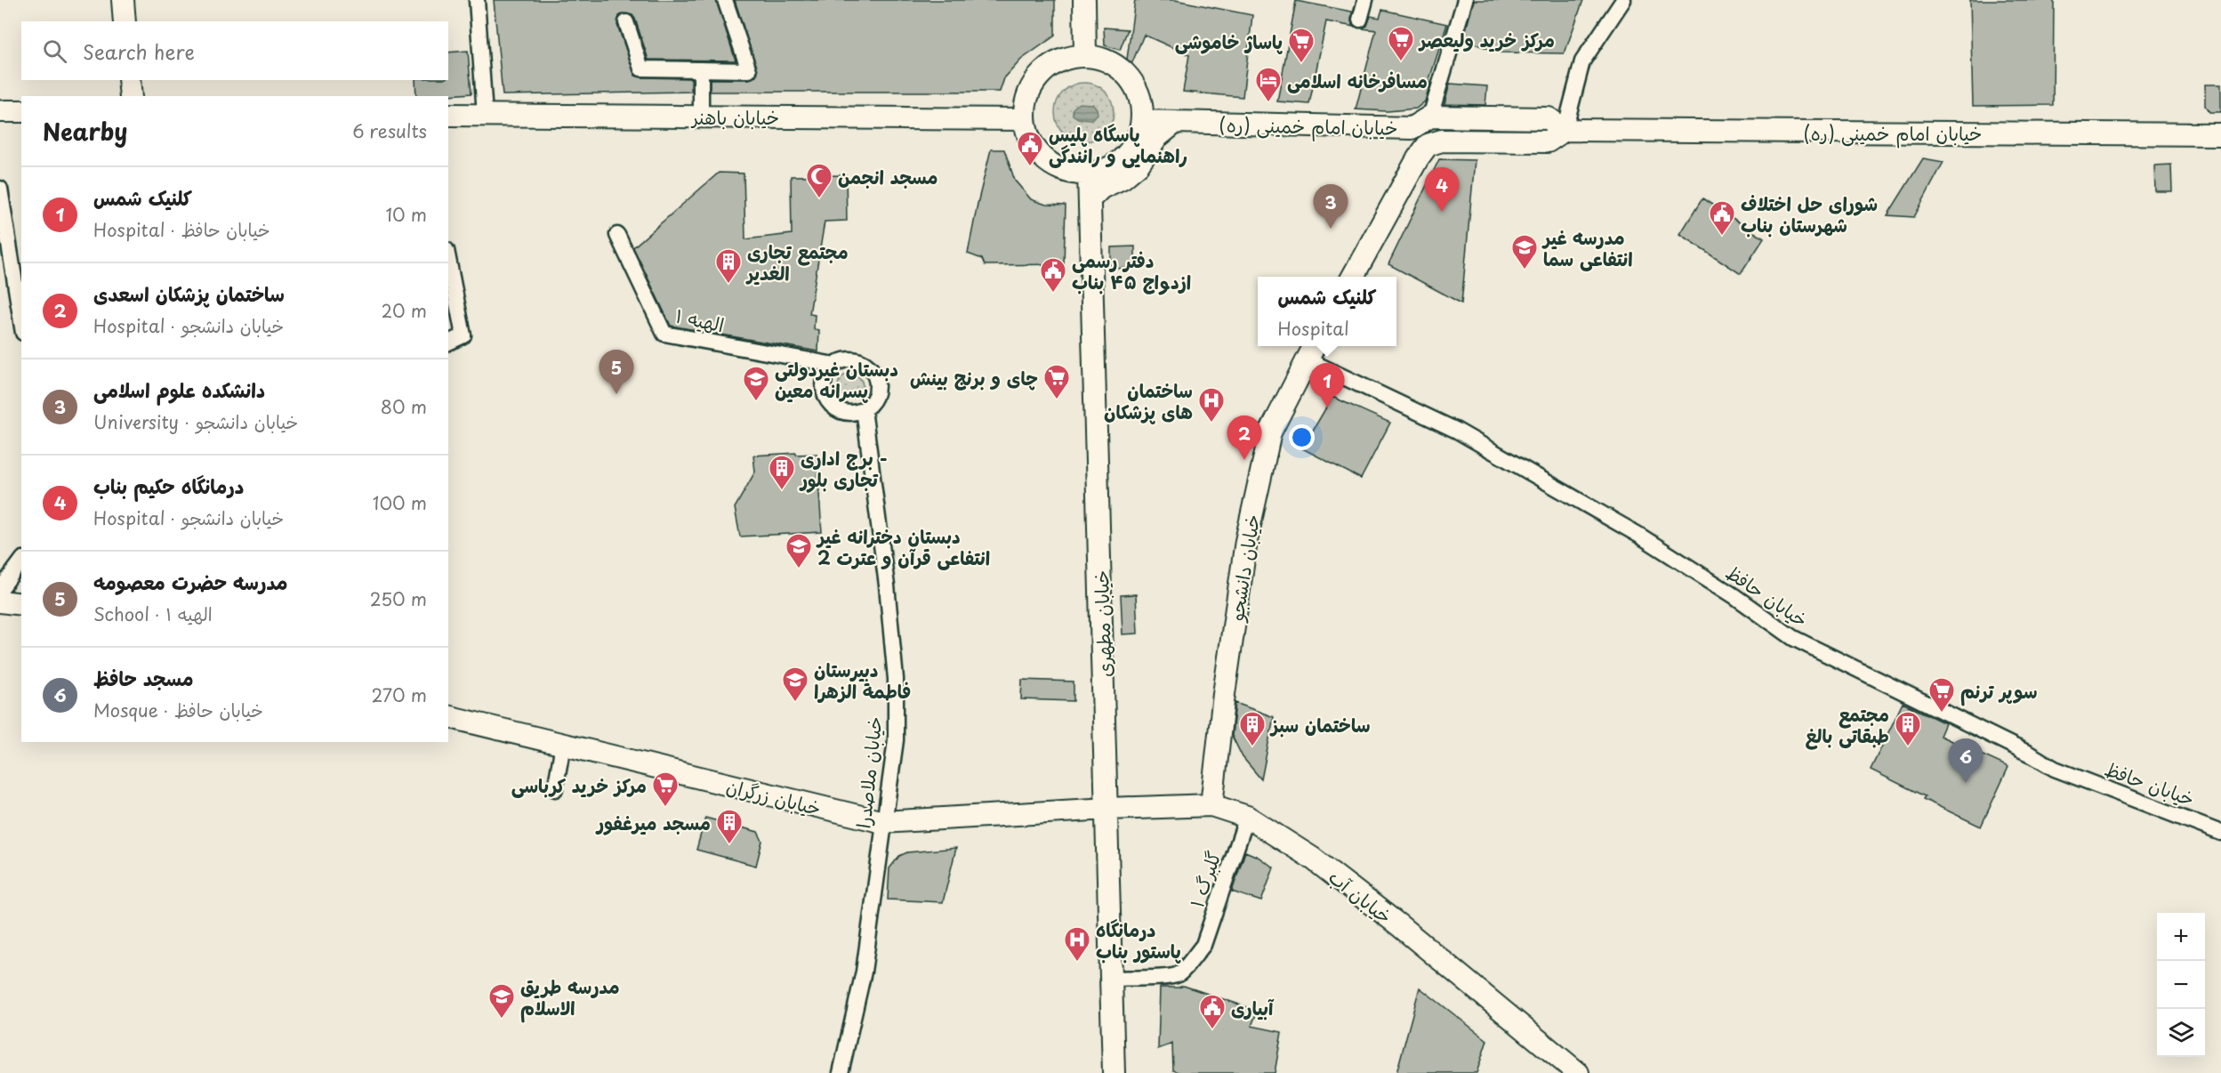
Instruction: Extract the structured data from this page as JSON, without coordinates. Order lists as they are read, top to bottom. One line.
{"streets":{"main road":["خیابان باهنر","خیابان امام خمینی (ره)","خیابان دانشجو","خیابان مطهری","خیابان زرگران","خیابان آب"],"street":["الهیه ۱","خیابان حافظ","خیابان ملاصدرا","گلبرگ ۱"]},"crossings":[["خیابان باهنر","خیابان امام خمینی (ره)"],["خیابان باهنر","خیابان مطهری"],["خیابان امام خمینی (ره)","خیابان مطهری"],["الهیه ۱","خیابان ملاصدرا"],["خیابان دانشجو","خیابان حافظ"],["خیابان دانشجو","خیابان آب"],["خیابان مطهری","خیابان زرگران"],["خیابان مطهری","گلبرگ ۱"],["خیابان مطهری","خیابان آب"],["خیابان ملاصدرا","خیابان زرگران"],["خیابان زرگران","خیابان آب"],["گلبرگ ۱","خیابان آب"]],"places":{"supermarket":["مرکز خرید ولیعصر","پاساژ خاموشی","چای و برنج بینش","سوپر ترنم","مرکز خرید کرباسی"],"hotel":["مسافرخانه اسلامی"],"public building":["پاسگاه پلیس راهنمایی و رانندگی","شورای حل اختلاف شهرستان بناب","دفتر رسمی ازدواج ۴۵ بناب","آبیاری"],"mosque":["مسجد انجمن"],"school or university":["مدرسه غیر انتفاعی سما","دبستان غیردولتی پسرانه معین","دبستان دخترانه غیر انتفاعی قرآن و عترت 2","دبیرستان فاطمة الزهرا","مدرسه طریق الاسلام"],"building":["مجتمع تجاری الغدیر","برج اداری - تجاری بلور","ساختمان سبز","مجتمع طبقاتی بالغ","مسجد میرغفور"],"hospital":["ساختمان های پزشکان","درمانگاه پاستور بناب"]},"page":{"search":"Search here","heading":["Nearby","6 results"],"list":[{"mark":"1","name":"کلنیک شمس","note":"Hospital · خیابان حافظ","value":"10 m"},{"mark":"2","name":"ساختمان پزشکان اسعدی","note":"Hospital · خیابان دانشجو","value":"20 m"},{"mark":"3","name":"دانشکده علوم اسلامی","note":"University · خیابان دانشجو","value":"80 m"},{"mark":"4","name":"درمانگاه حکیم بناب","note":"Hospital · خیابان دانشجو","value":"100 m"},{"mark":"5","name":"مدرسه حضرت معصومه","note":"School · الهیه ۱","value":"250 m"},{"mark":"6","name":"مسجد حافظ","note":"Mosque · خیابان حافظ","value":"270 m"}],"pins":["4","3","5","1","2","6"],"popup":["کلنیک شمس","Hospital"],"map_buttons":["+","−"]}}
